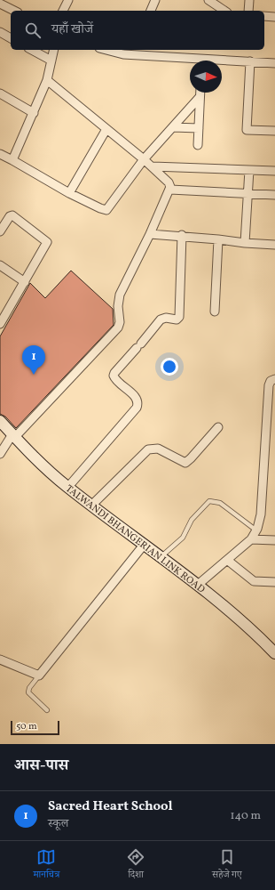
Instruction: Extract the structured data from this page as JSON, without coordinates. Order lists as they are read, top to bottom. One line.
{"streets":{"street":["TALWANDI BHANGERIAN LINK ROAD"]},"scale_bar":"50 m","north":"right","page":{"search":"यहाँ खोजें","pins":"1","scale":"50 m","heading":"आस-पास","list":[{"mark":"1","name":"Sacred Heart School","note":"स्कूल","value":"140 m"}],"nav":["मानचित्र","दिशा","सहेजे गए"]}}
